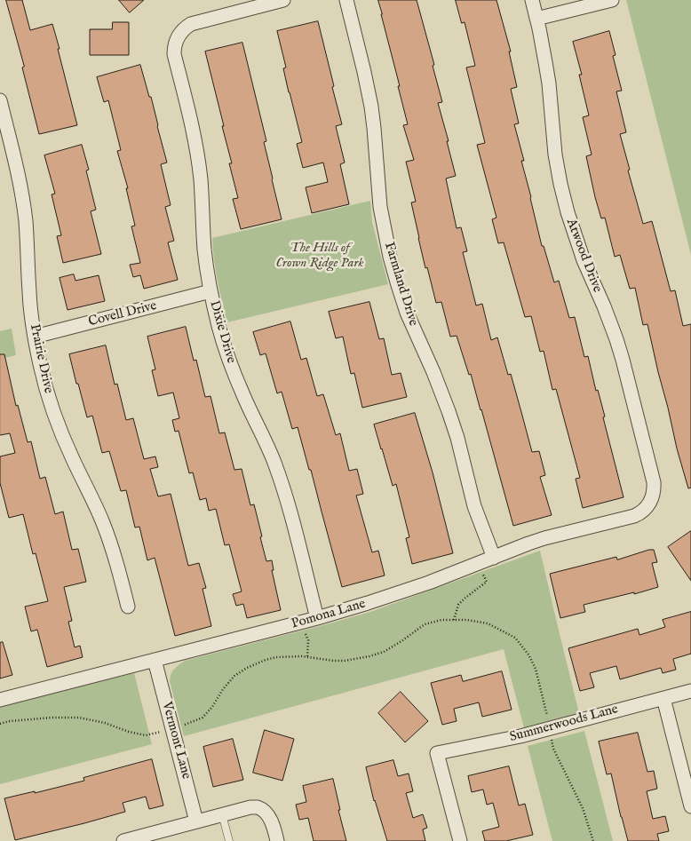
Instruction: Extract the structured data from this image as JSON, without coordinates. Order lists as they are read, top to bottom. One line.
{"streets":{"street":["Atwood Drive","Farmland Drive","Covell Drive","Dixie Drive","Prairie Drive","Pomona Lane","Summerwoods Lane","Vermont Lane"]},"crossings":[["Atwood Drive","Pomona Lane"],["Farmland Drive","Pomona Lane"],["Covell Drive","Dixie Drive"],["Covell Drive","Prairie Drive"],["Dixie Drive","Pomona Lane"],["Pomona Lane","Vermont Lane"]],"parks":["The Hills of Crown Ridge Park"]}
